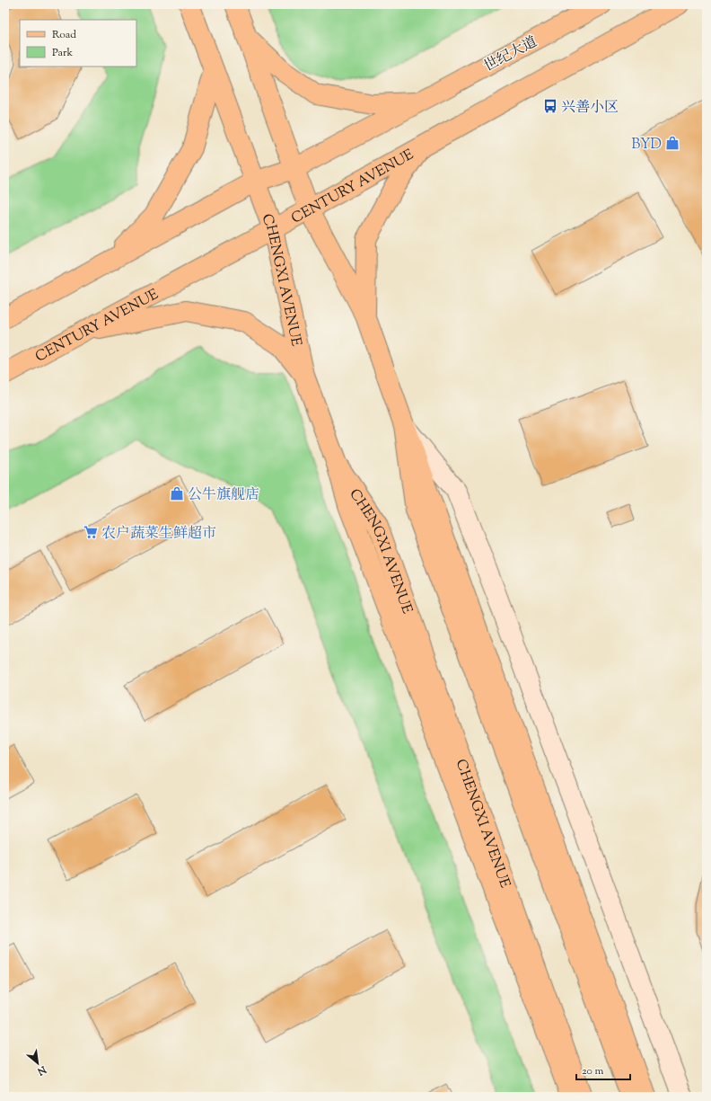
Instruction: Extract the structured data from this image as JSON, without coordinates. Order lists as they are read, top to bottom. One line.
{"streets":{"main road":["世纪大道","CENTURY AVENUE","CHENGXI AVENUE"]},"crossings":[["CENTURY AVENUE","CHENGXI AVENUE"]],"places":{"bus stop":["兴善小区"],"shop":["BYD","公牛旗舰店"],"supermarket":["农户蔬菜生鲜超市"]},"legend":["Road","Park"],"scale_bar":"20 m","north":"bottom right"}
